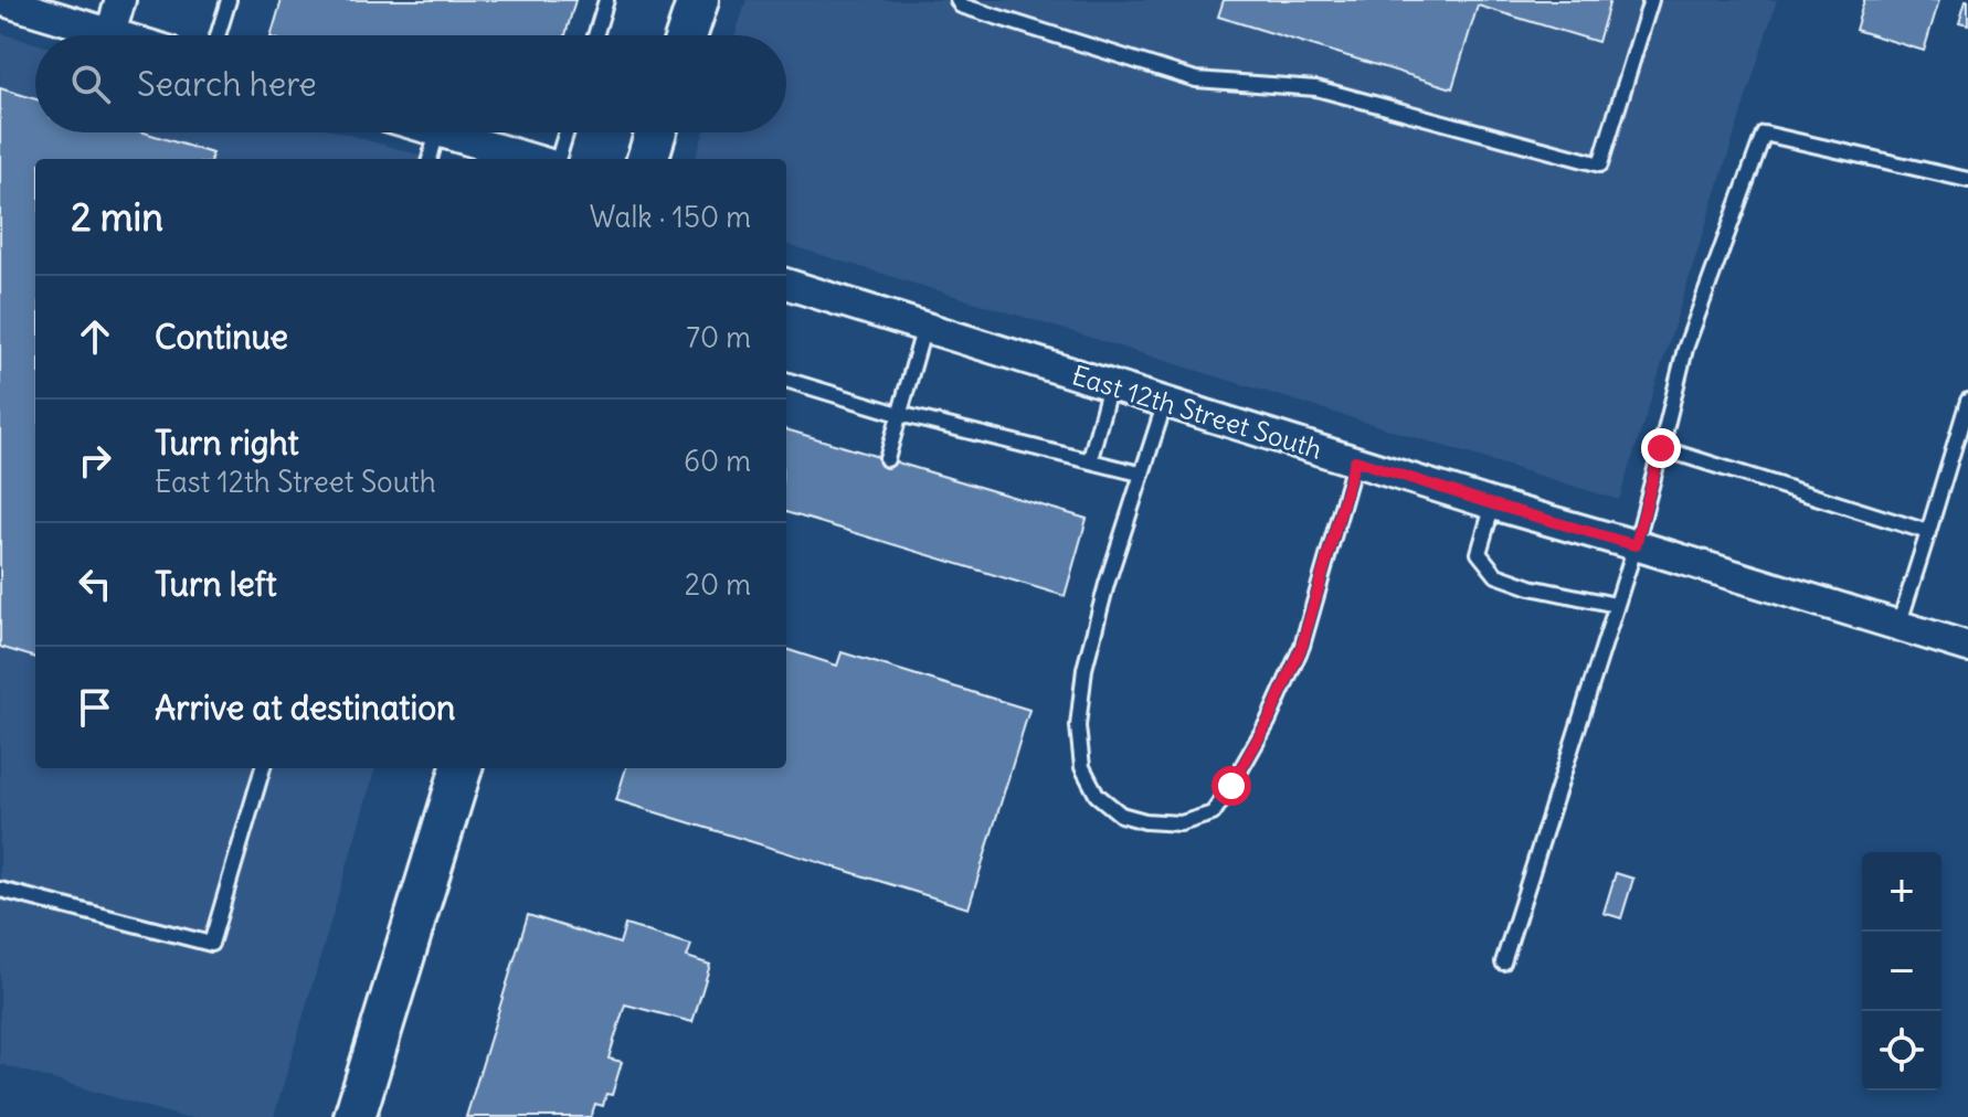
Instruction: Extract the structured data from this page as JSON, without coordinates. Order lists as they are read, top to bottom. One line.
{"streets":{"street":["East 12th Street South"]},"page":{"search":"Search here","heading":["2 min","Walk · 150 m"],"list":[["Continue","70 m"],["Turn right","East 12th Street South","60 m"],["Turn left","20 m"],"Arrive at destination"],"map_buttons":["+","−"]}}
